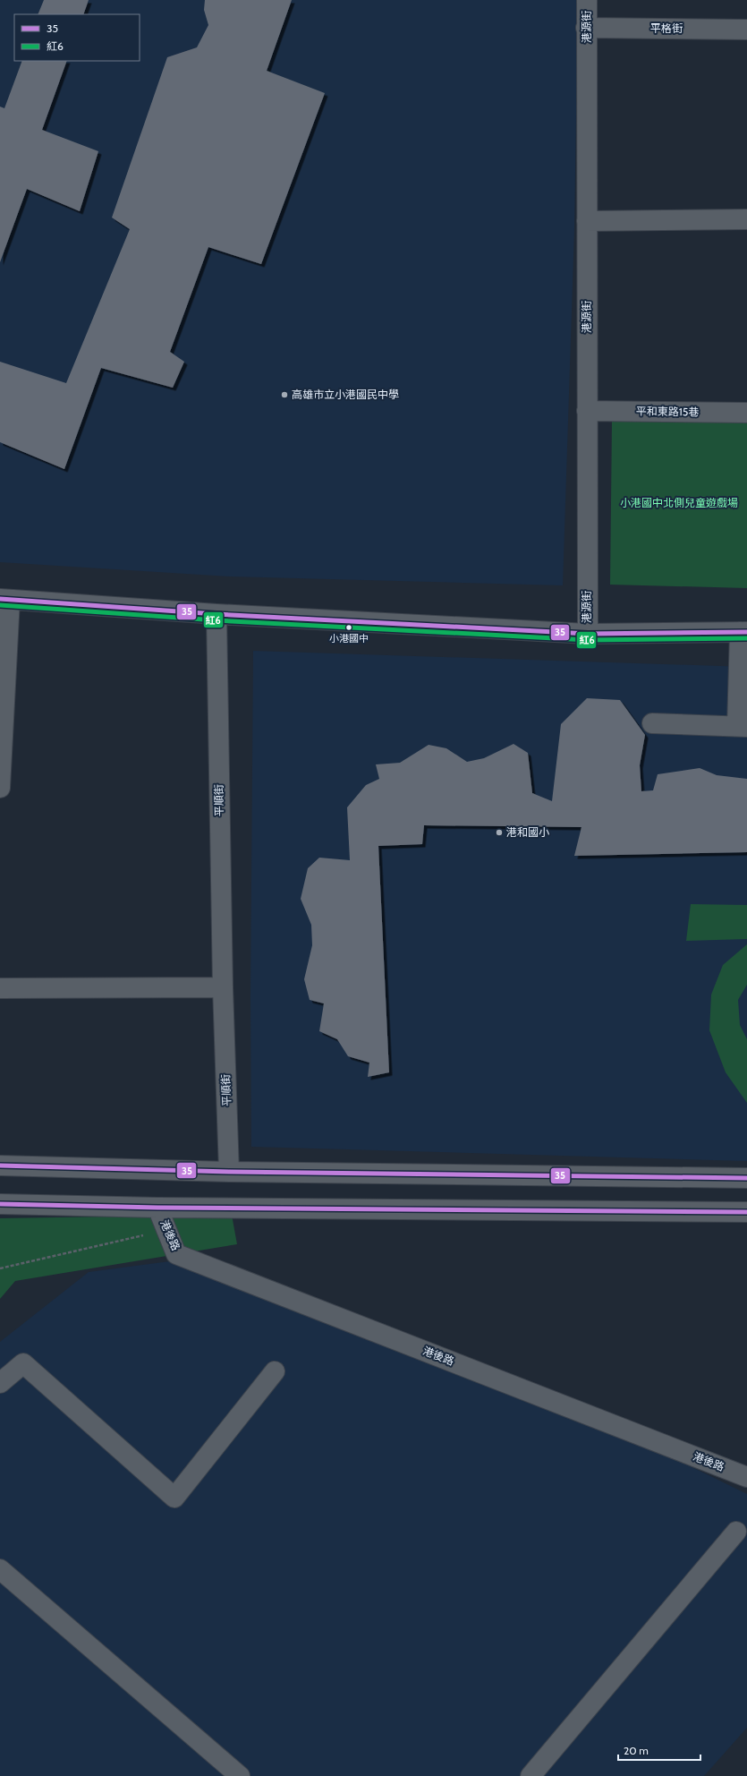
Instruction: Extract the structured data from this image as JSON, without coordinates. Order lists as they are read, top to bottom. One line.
{"streets":{"street":["港源街","平格街","平和東路15巷","平順街","港後路"]},"crossings":[["港源街","平格街"],["港源街","平和東路15巷"]],"parks":["小港國中北側兒童遊戲場"],"places":["高雄市立小港國民中學","小港國中","港和國小"],"lines":["transit line 35","transit line 紅6"],"legend":["35","紅6"],"scale_bar":"20 m"}
